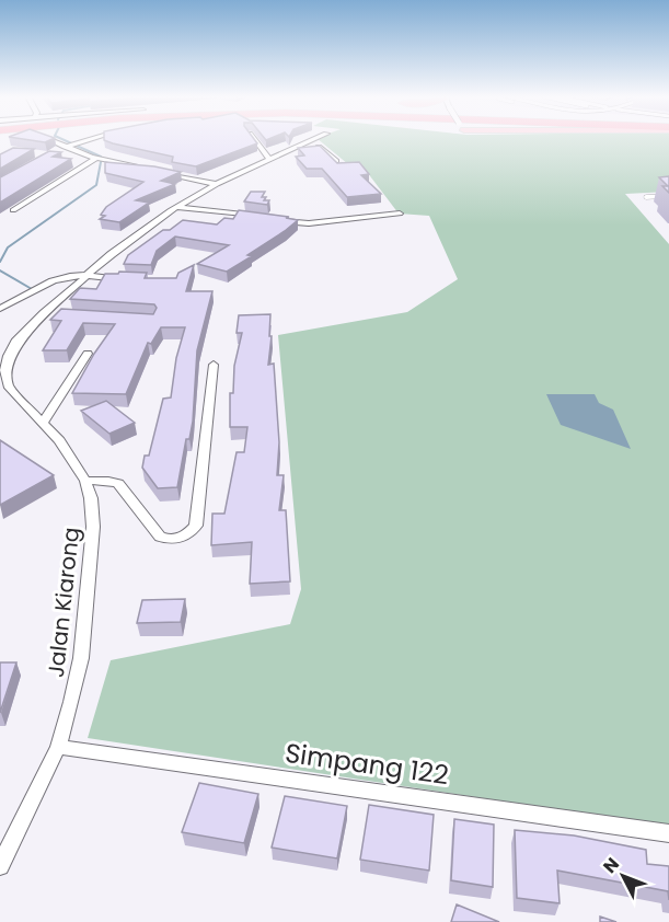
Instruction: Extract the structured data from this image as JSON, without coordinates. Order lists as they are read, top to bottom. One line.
{"streets":{"street":["Jalan Kiarong","Simpang 122"]},"crossings":[["Jalan Kiarong","Simpang 122"]],"north":"top left"}
